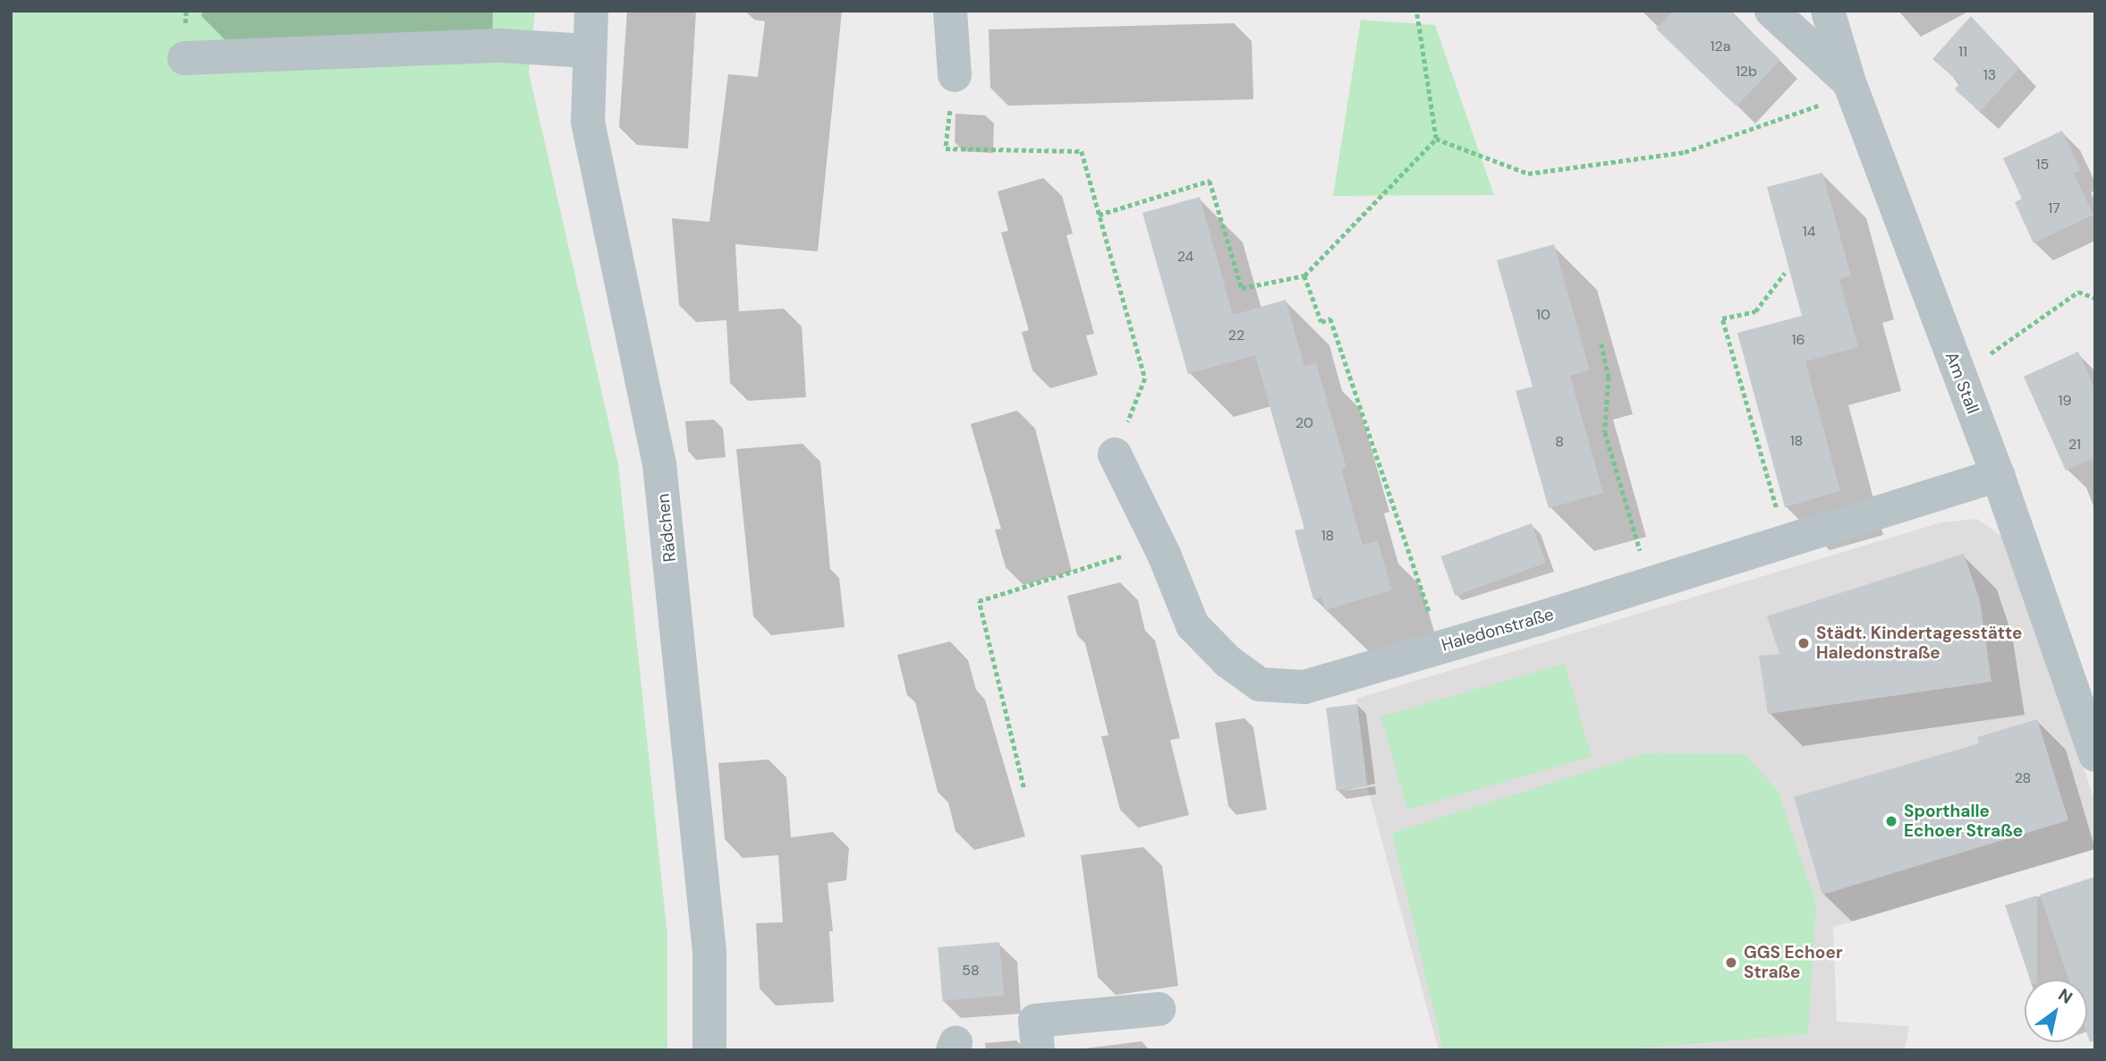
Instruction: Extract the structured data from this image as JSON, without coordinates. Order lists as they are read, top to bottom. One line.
{"streets":{"street":["Am Stall","Rädchen","Haledonstraße"]},"crossings":[["Am Stall","Haledonstraße"]],"places":["Städt. Kindertagesstätte Haledonstraße","Sporthalle Echoer Straße","GGS Echoer Straße"],"house_numbers":["12a","11","12b","13","15","17","14","24","10","22","16","19","20","18","8","21","18","28","58"],"north":"top right"}
